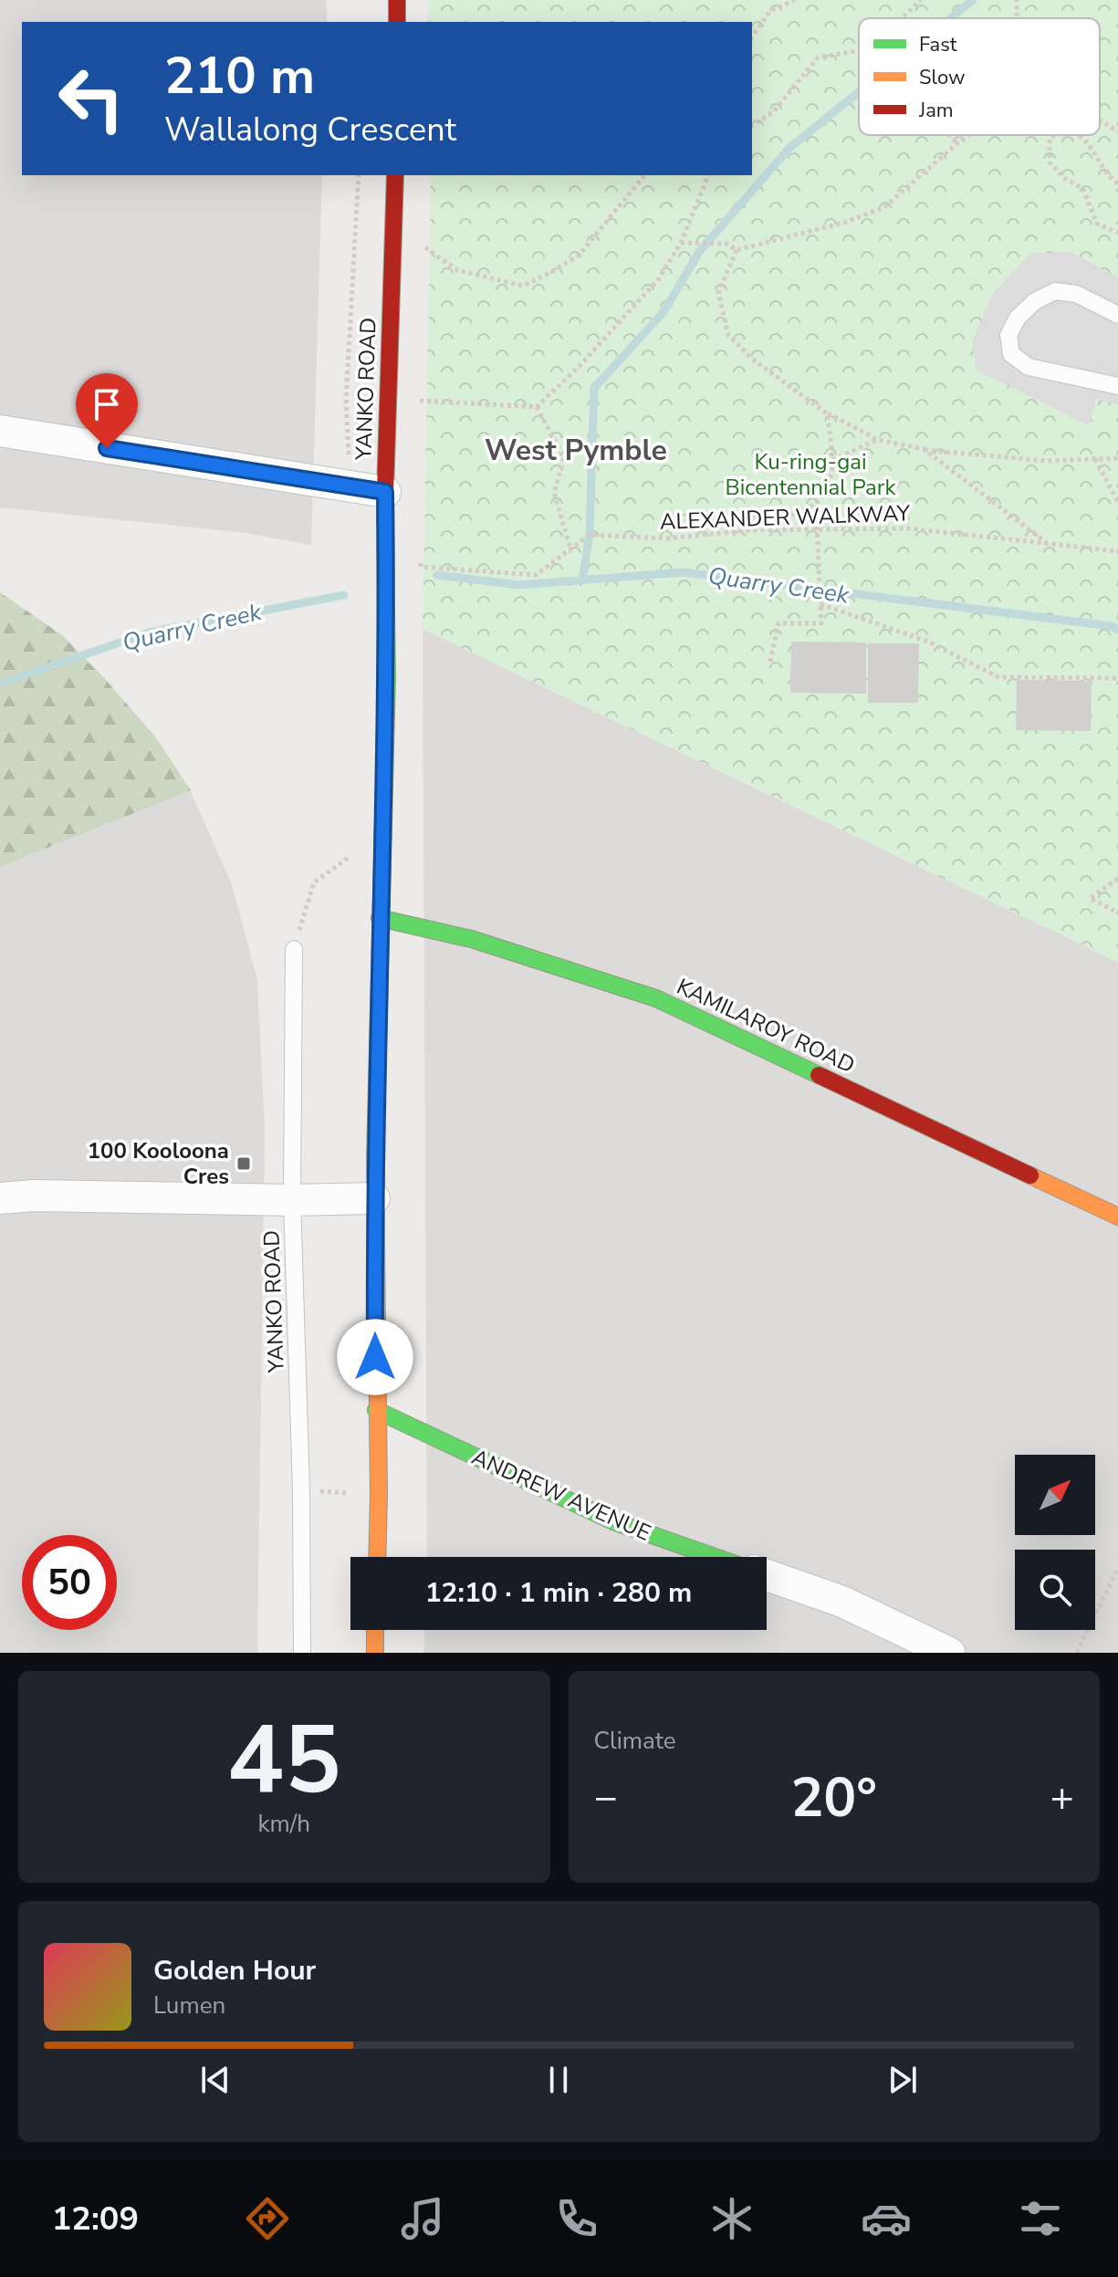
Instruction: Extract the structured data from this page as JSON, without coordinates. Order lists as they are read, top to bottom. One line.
{"streets":{"main road":["YANKO ROAD","KAMILAROY ROAD","ANDREW AVENUE"],"path":["ALEXANDER WALKWAY"]},"crossings":[["YANKO ROAD","KAMILAROY ROAD"],["YANKO ROAD","ANDREW AVENUE"]],"districts":["West Pymble"],"water":["Quarry Creek"],"parks":["Ku-ring-gai Bicentennial Park"],"places":{"transit":["100 Kooloona Cres"]},"legend":["Fast","Slow","Jam"],"north":"top right","page":{"turn":["210 m","Wallalong Crescent"],"limit":"50","trip":"12:10 · 1 min · 280 m","tile":[["45","km/h"],"Climate"],"heat":["−","20°","+"],"song":["Golden Hour","Lumen"],"tabs":"12:09"}}
